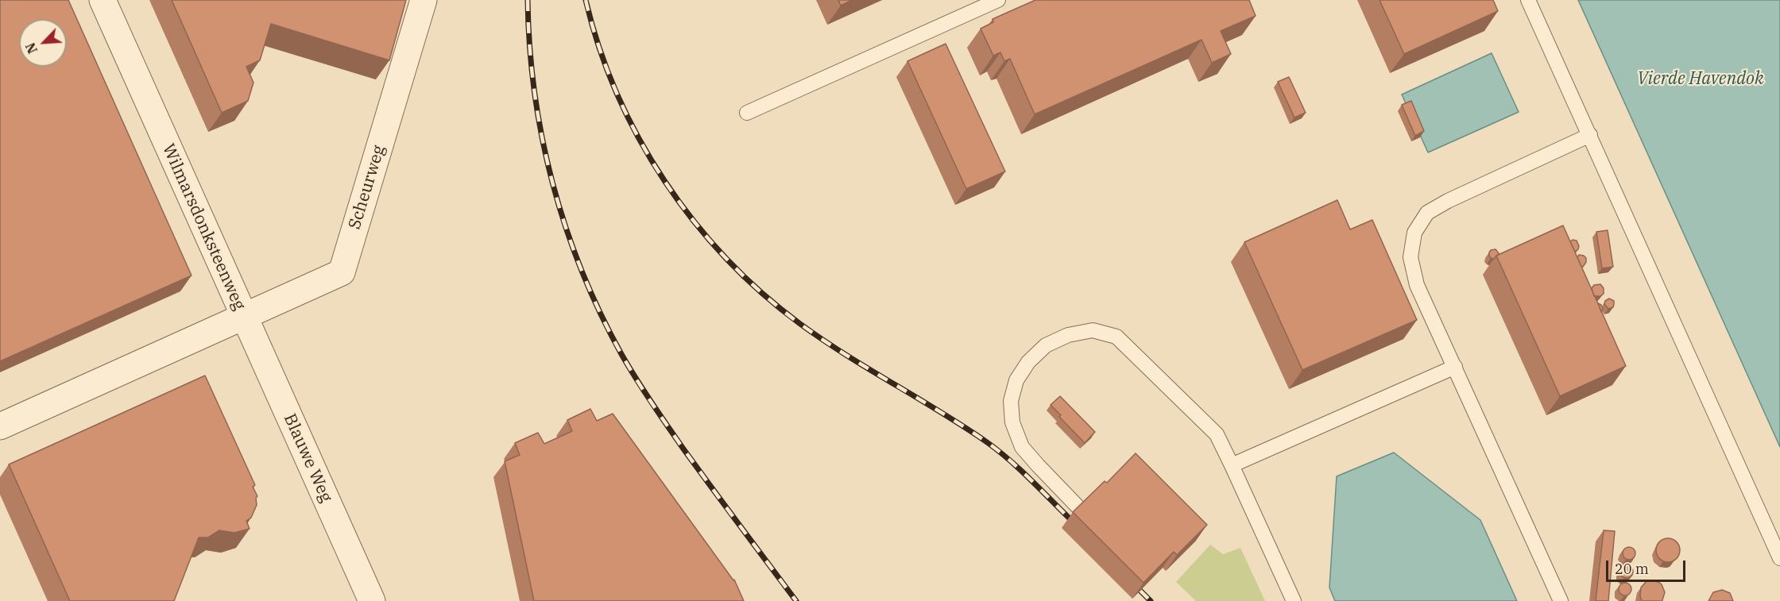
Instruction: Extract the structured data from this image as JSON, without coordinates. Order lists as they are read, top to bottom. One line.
{"streets":{"street":["Scheurweg","Wilmarsdonksteenweg","Blauwe Weg"]},"crossings":[["Scheurweg","Wilmarsdonksteenweg"],["Scheurweg","Blauwe Weg"],["Wilmarsdonksteenweg","Blauwe Weg"]],"water":["Vierde Havendok"],"scale_bar":"20 m","north":"bottom left"}
